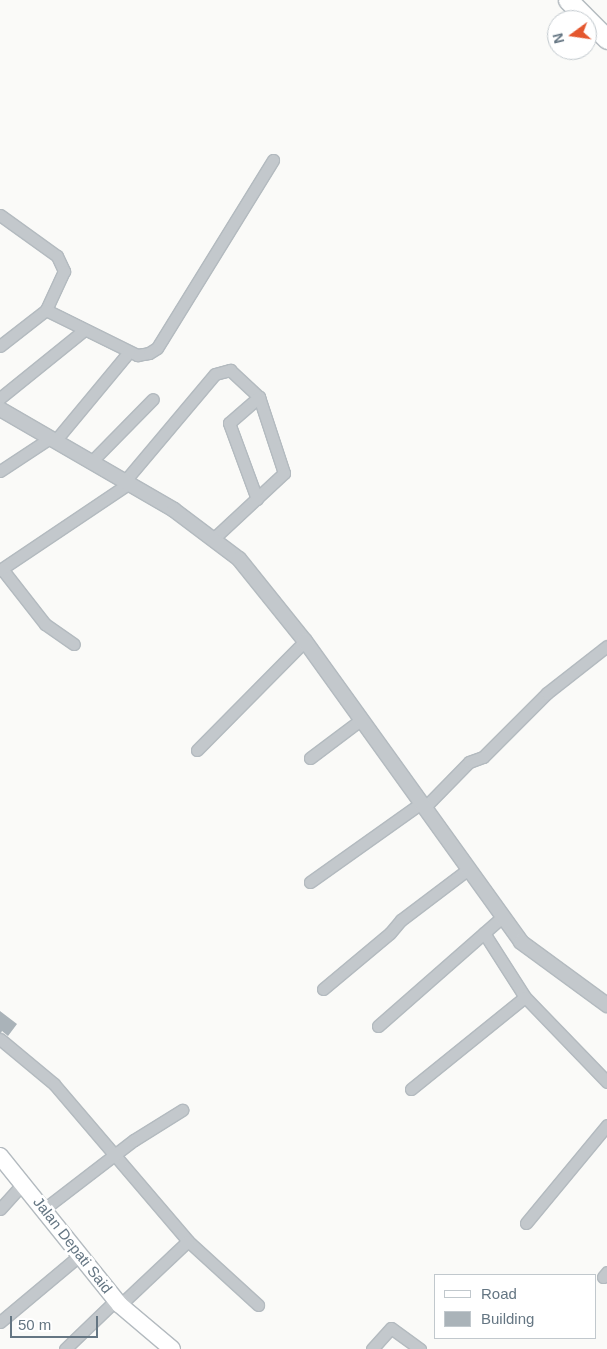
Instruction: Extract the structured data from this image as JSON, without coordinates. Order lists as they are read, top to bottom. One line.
{"streets":{"main road":["Jalan Depati Said"]},"legend":["Road","Building"],"scale_bar":"50 m","north":"left"}
